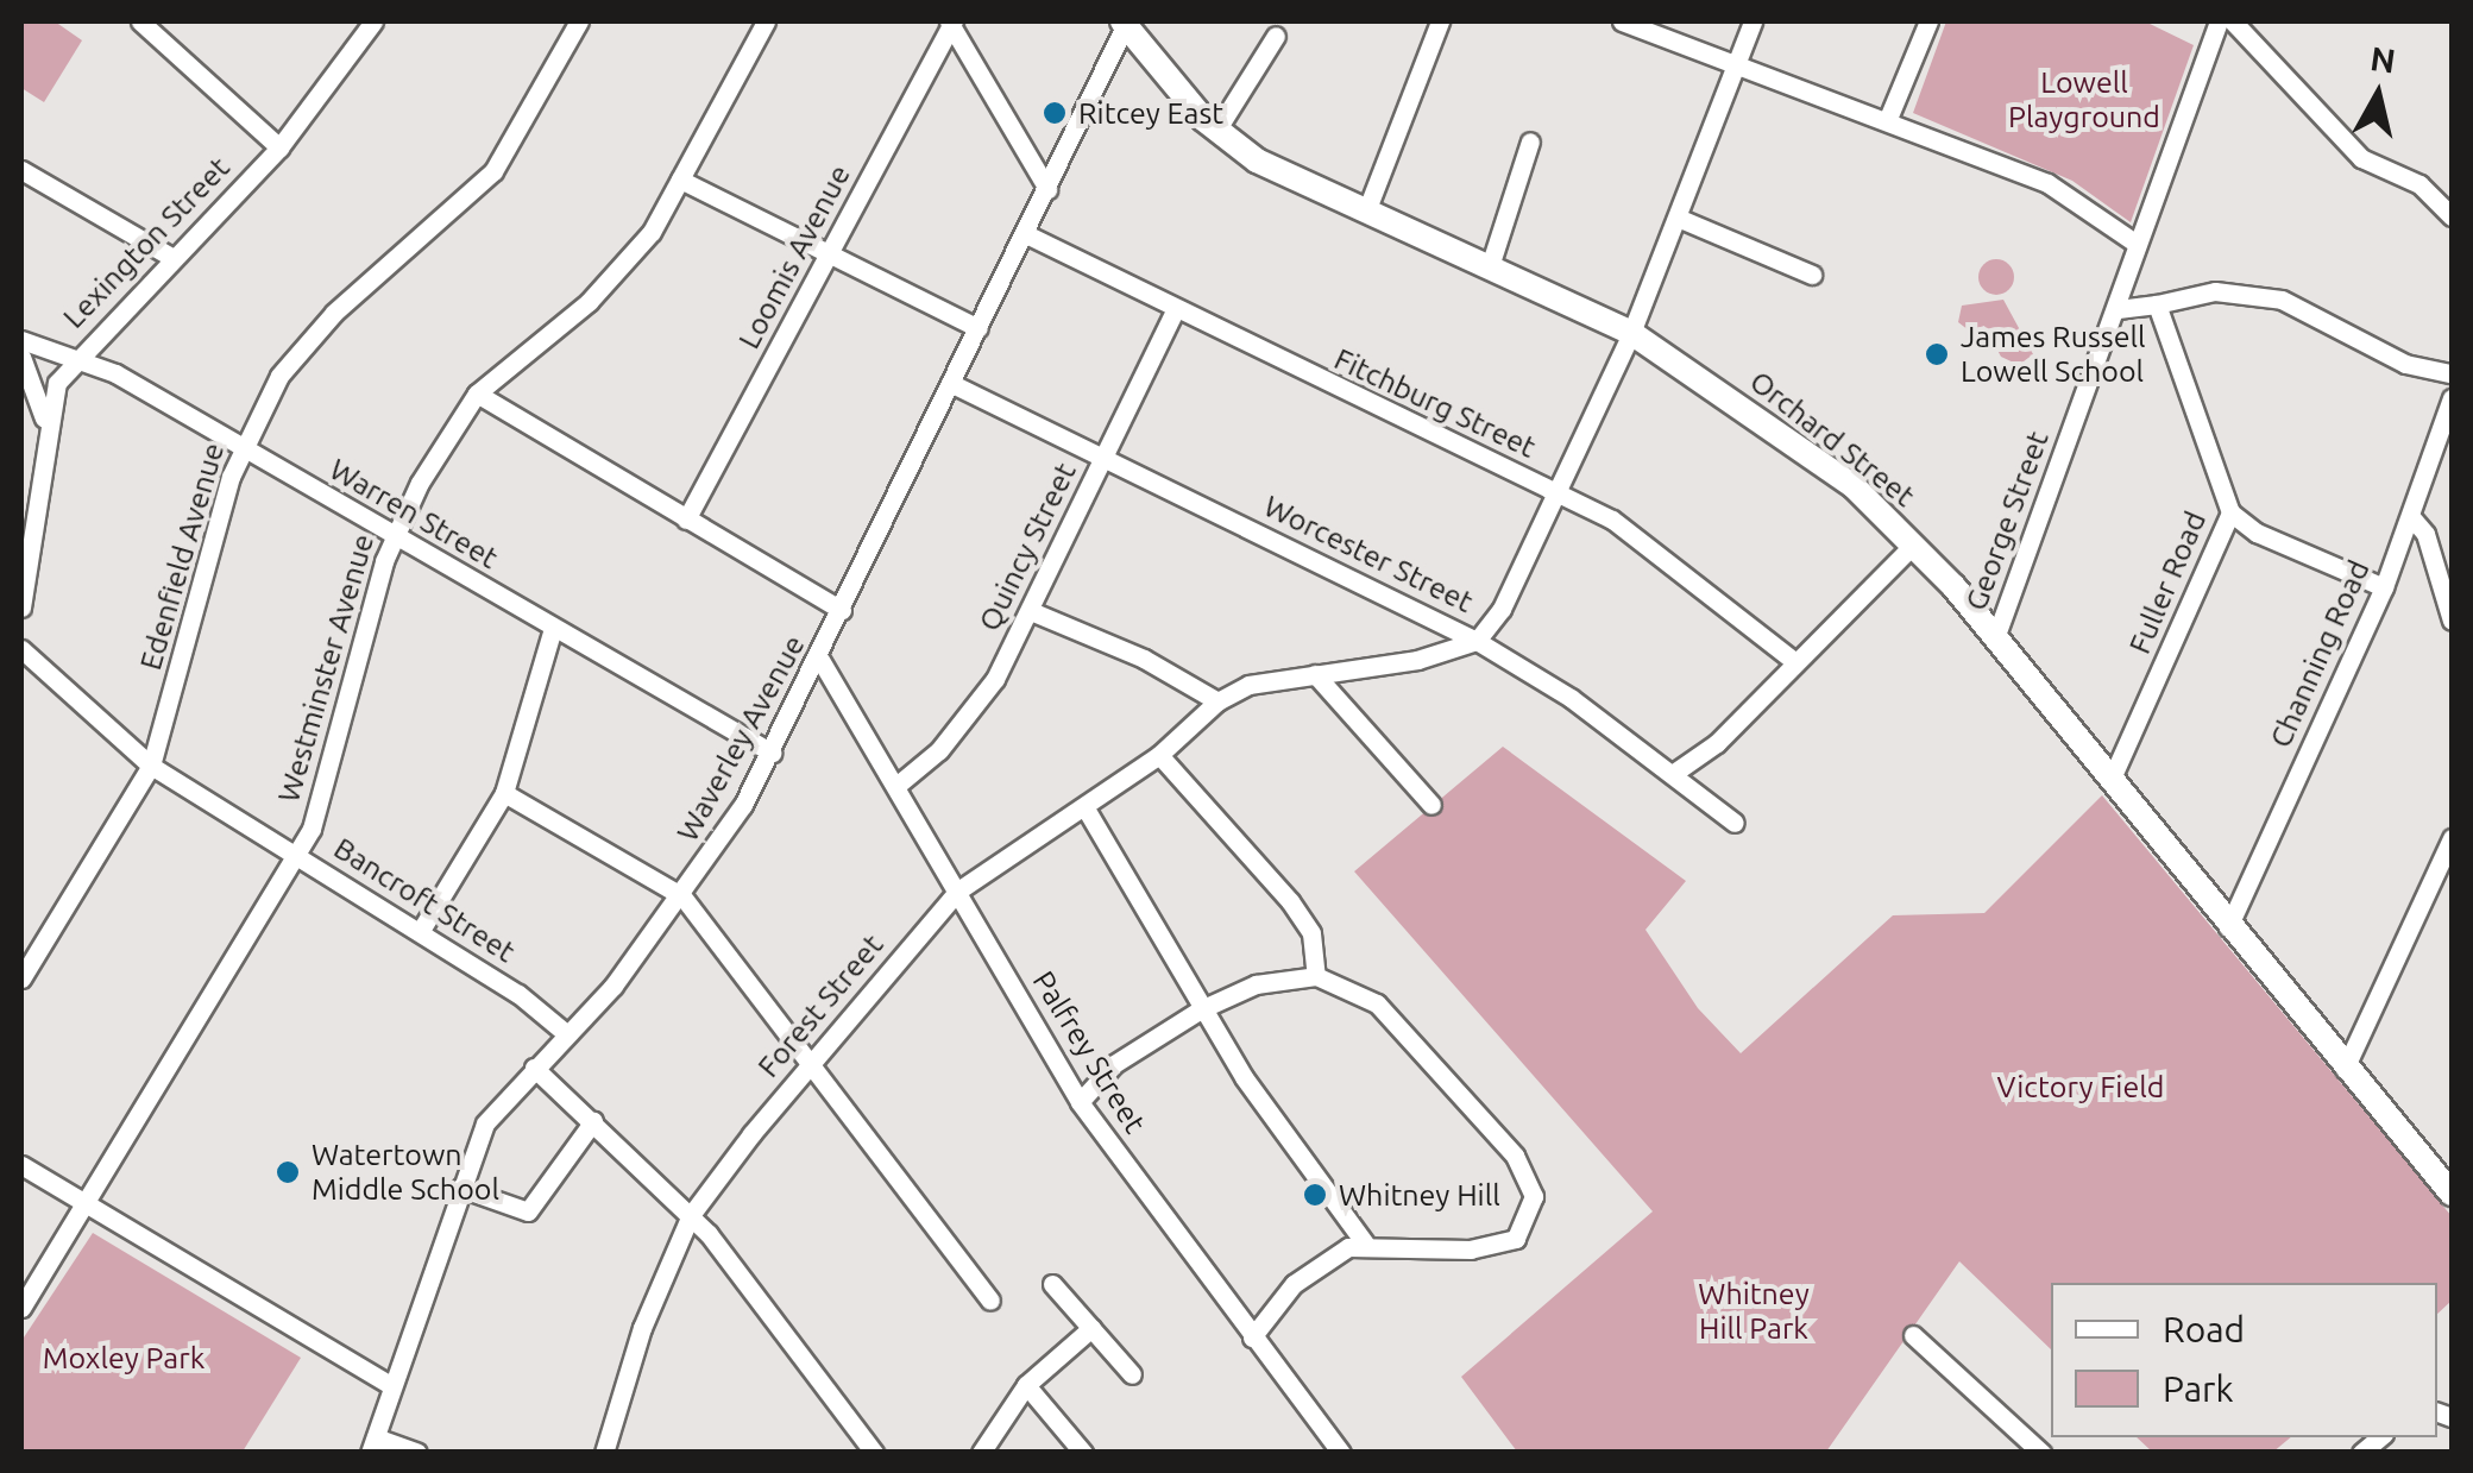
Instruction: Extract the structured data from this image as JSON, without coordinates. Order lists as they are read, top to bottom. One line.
{"streets":{"main road":["Orchard Street"],"street":["Lexington Street","Loomis Avenue","Fitchburg Street","Warren Street","George Street","Quincy Street","Worcester Street","Edenfield Avenue","Fuller Road","Channing Road","Westminster Avenue","Waverley Avenue","Bancroft Street","Forest Street","Palfrey Street"]},"crossings":[["Lexington Street","Warren Street"],["Fitchburg Street","Quincy Street"],["Fitchburg Street","Waverley Avenue"],["Orchard Street","George Street"],["Orchard Street","Fuller Road"],["Orchard Street","Channing Road"],["Orchard Street","Waverley Avenue"],["Warren Street","Edenfield Avenue"],["Warren Street","Westminster Avenue"],["Warren Street","Waverley Avenue"],["Quincy Street","Worcester Street"],["Quincy Street","Palfrey Street"],["Worcester Street","Waverley Avenue"],["Edenfield Avenue","Bancroft Street"],["Westminster Avenue","Bancroft Street"],["Waverley Avenue","Bancroft Street"],["Waverley Avenue","Palfrey Street"],["Forest Street","Palfrey Street"]],"parks":["Lowell Playground","Victory Field","Whitney Hill Park","Moxley Park"],"places":["Ritcey East","James Russell Lowell School","Watertown Middle School","Whitney Hill"],"legend":["Road","Park"],"north":"top"}
